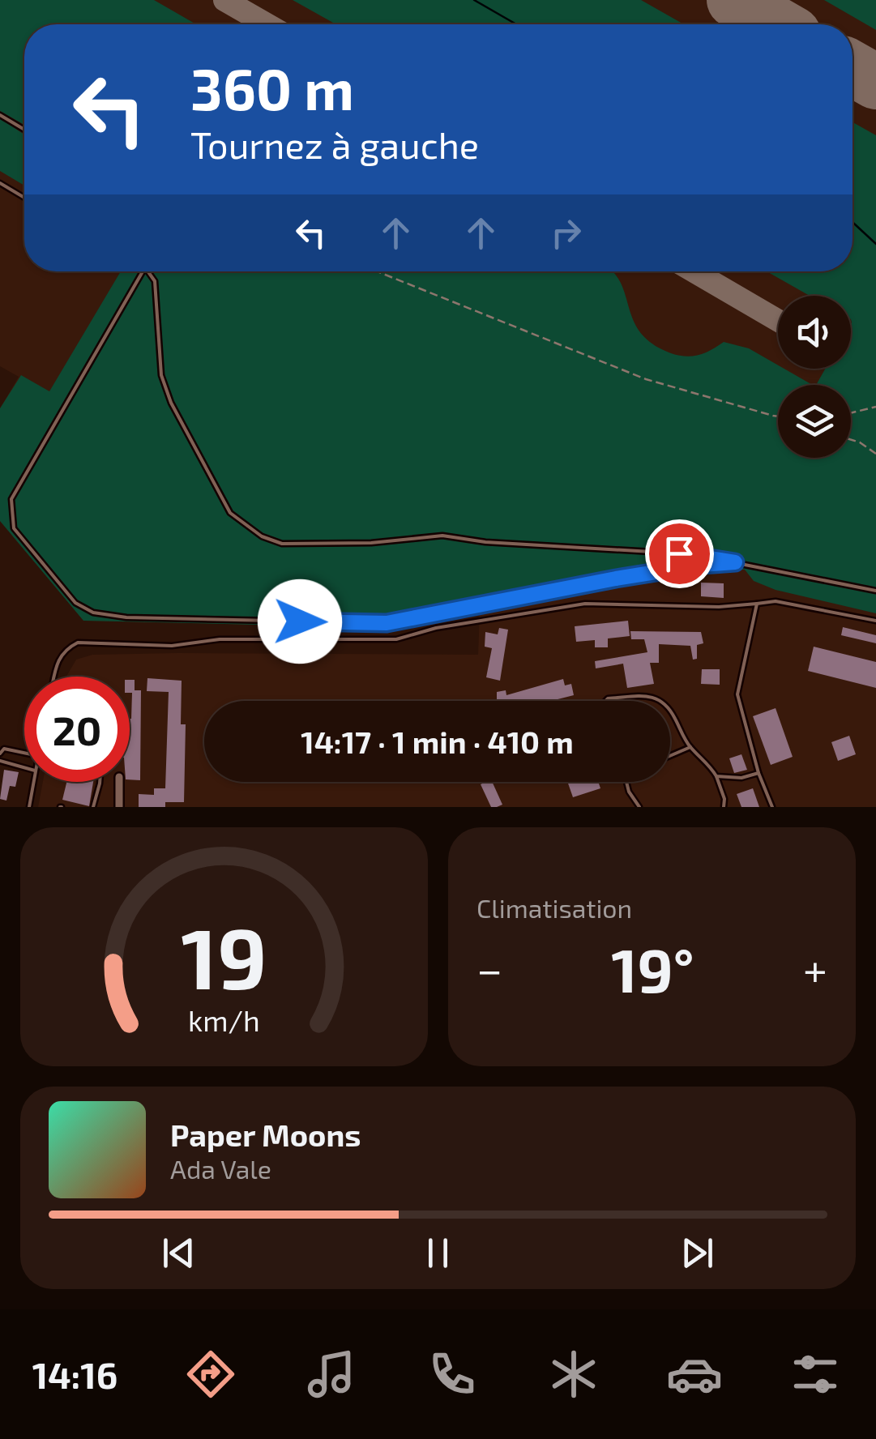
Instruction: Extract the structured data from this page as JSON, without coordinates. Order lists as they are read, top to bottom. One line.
{"page":{"turn":["360 m","Tournez à gauche"],"limit":"20","trip":"14:17 · 1 min · 410 m","tile":"Climatisation","heat":["−","19°","+"],"song":["Paper Moons","Ada Vale"],"tabs":"14:16","gauge":["19","km/h"]}}
